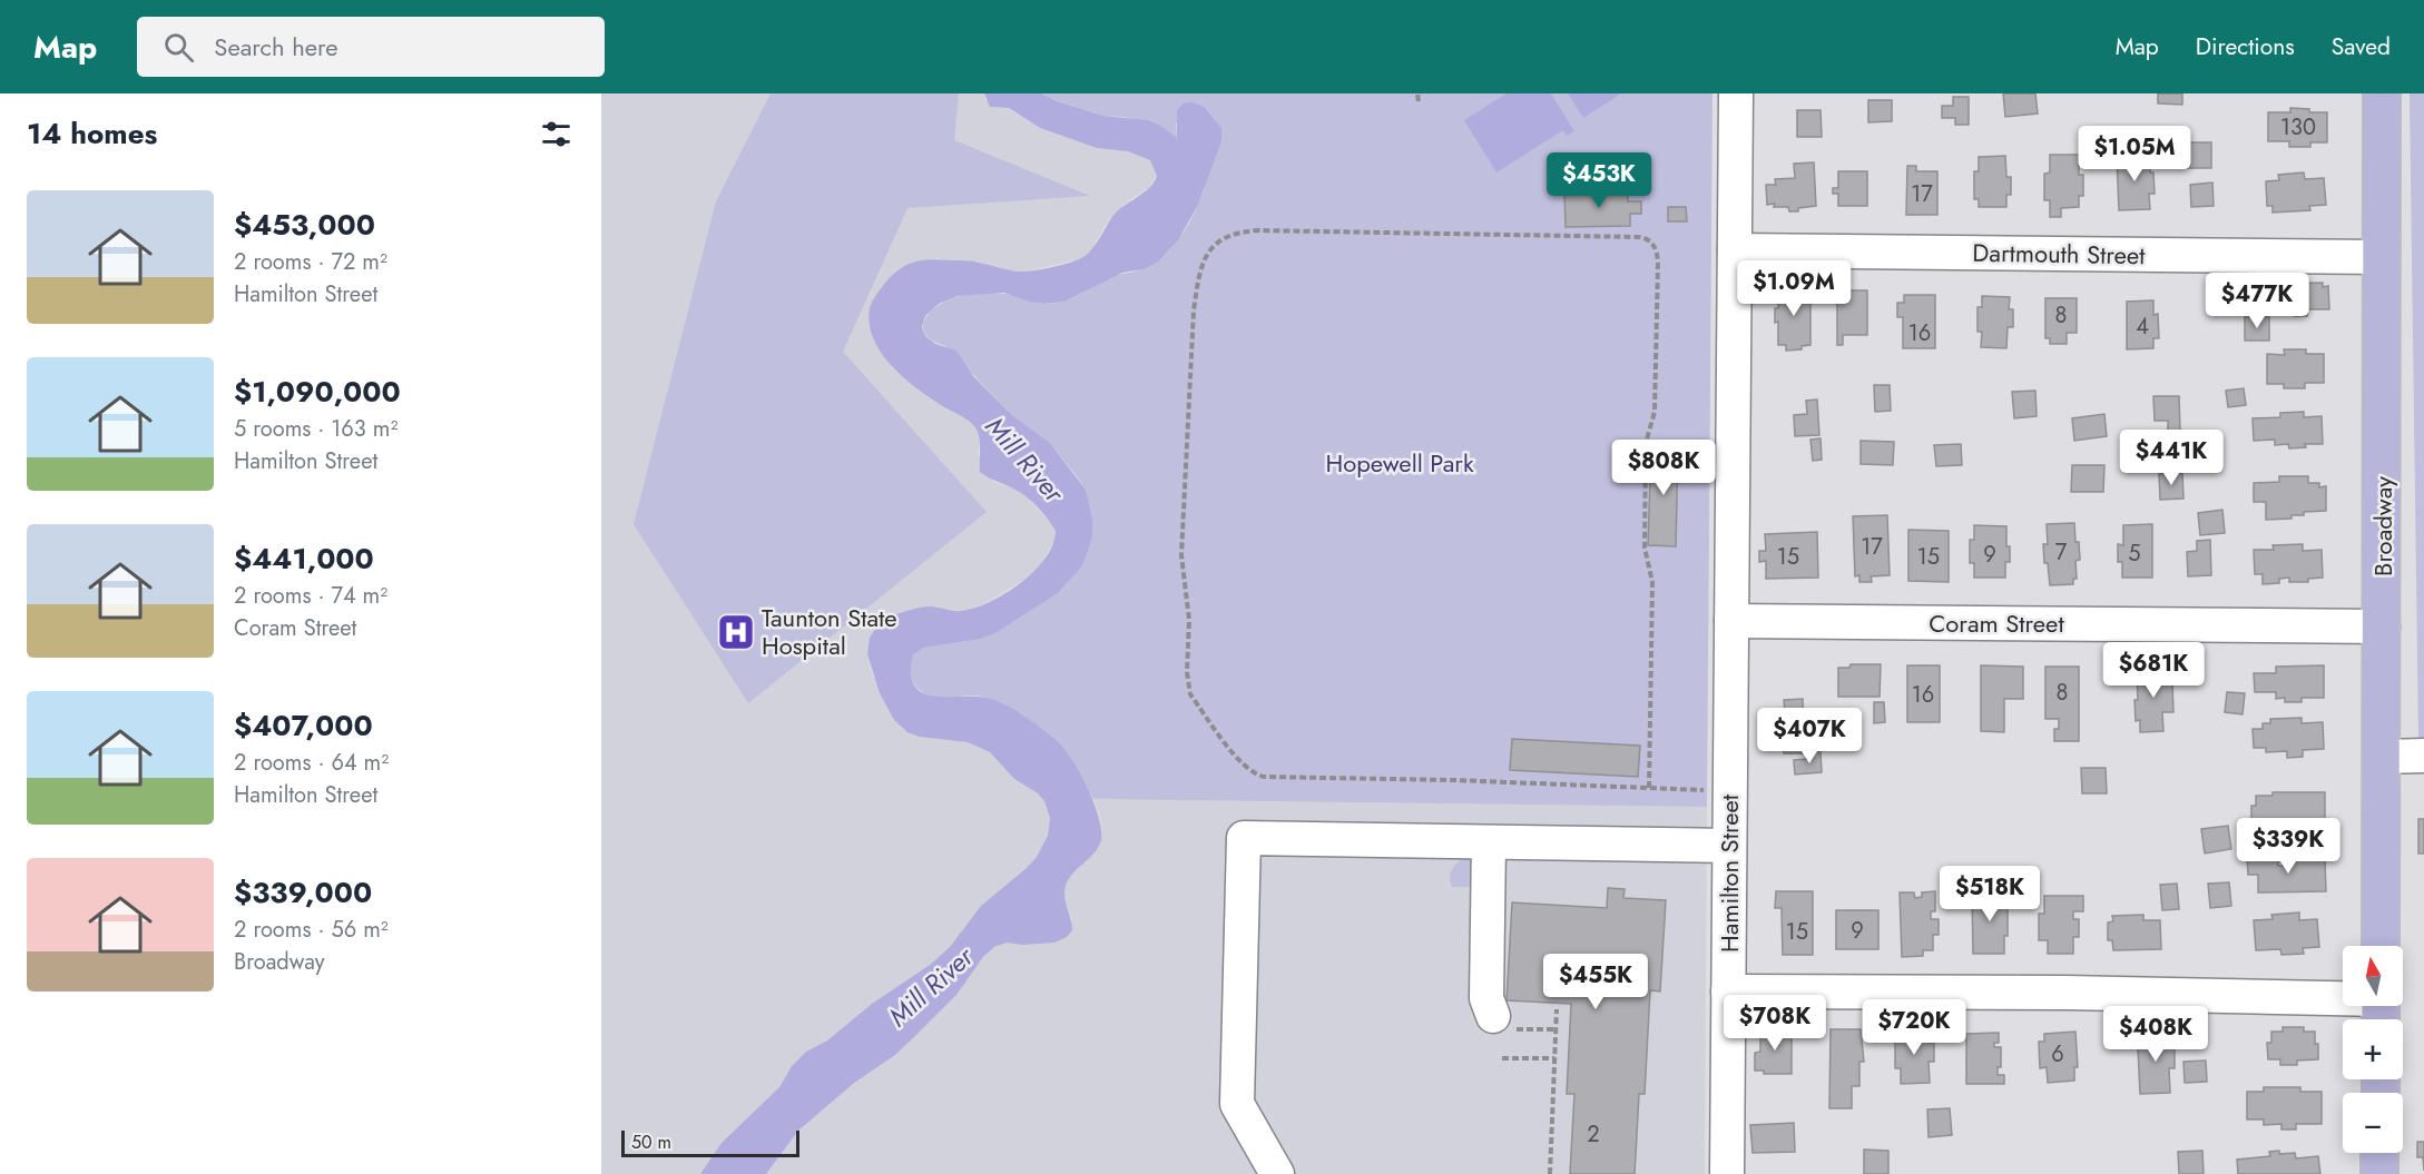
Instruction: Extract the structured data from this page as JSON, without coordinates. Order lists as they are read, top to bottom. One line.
{"streets":{"main road":["Broadway"],"street":["Dartmouth Street","Coram Street","Hamilton Street"]},"crossings":[["Dartmouth Street","Broadway"],["Dartmouth Street","Hamilton Street"],["Broadway","Coram Street"],["Coram Street","Hamilton Street"]],"water":["Mill River"],"parks":["Hopewell Park"],"places":{"hospital":["Taunton State Hospital"]},"house_numbers":["130","17","8","4","16","17","7","5","9","15","15","8","16","9","15","6","2"],"scale_bar":"50 m","north":"top","page":{"header":"Map","search":"Search here","nav":["Map","Directions","Saved"],"heading":"14 homes","price":["$1.05M","$453K","$1.09M","$477K","$441K","$808K","$681K","$407K","$339K","$518K","$455K","$708K","$720K","$408K"],"list":[{"name":"$453,000","note":"2 rooms · 72 m² · Hamilton Street"},{"name":"$1,090,000","note":"5 rooms · 163 m² · Hamilton Street"},{"name":"$441,000","note":"2 rooms · 74 m² · Coram Street"},{"name":"$407,000","note":"2 rooms · 64 m² · Hamilton Street"},{"name":"$339,000","note":"2 rooms · 56 m² · Broadway"}],"map_buttons":["+","−"],"scale":"50 m"}}
